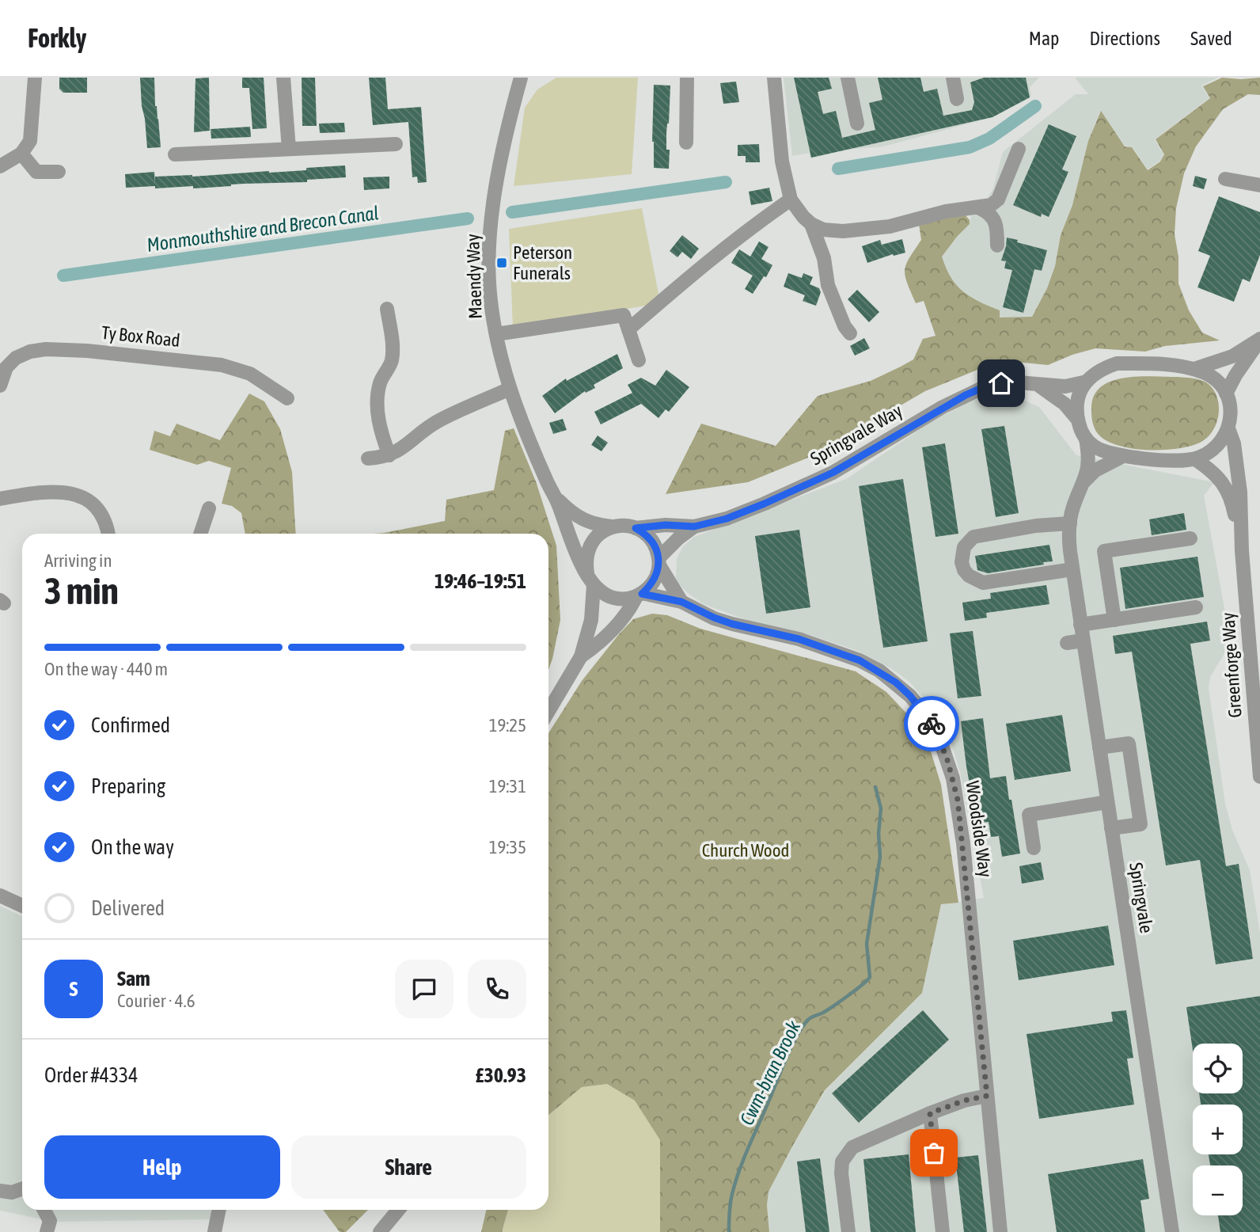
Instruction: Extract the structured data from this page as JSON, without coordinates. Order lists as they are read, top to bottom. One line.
{"streets":{"street":["Maendy Way","Ty Box Road","Springvale Way","Greenforge Way","Woodside Way","Springvale"]},"crossings":[["Maendy Way","Springvale Way"],["Maendy Way","Woodside Way"],["Springvale Way","Greenforge Way"],["Springvale Way","Woodside Way"],["Springvale Way","Springvale"],["Greenforge Way","Springvale"]],"water":["Monmouthshire and Brecon Canal","Cwm-bran Brook"],"parks":["Church Wood"],"places":{"transit":["Peterson Funerals"]},"page":{"header":"Forkly","nav":["Map","Directions","Saved"],"heading":["3 min","Arriving in","19:46–19:51"],"panel":["Sam","Courier · 4.6","Order #4334","£30.93"],"bar":"On the way · 440 m","list":[["Confirmed","19:25"],["Preparing","19:31"],["On the way","19:35"],"Delivered"],"round":"S","map_buttons":["+","−"],"buttons":["Help","Share"]}}
